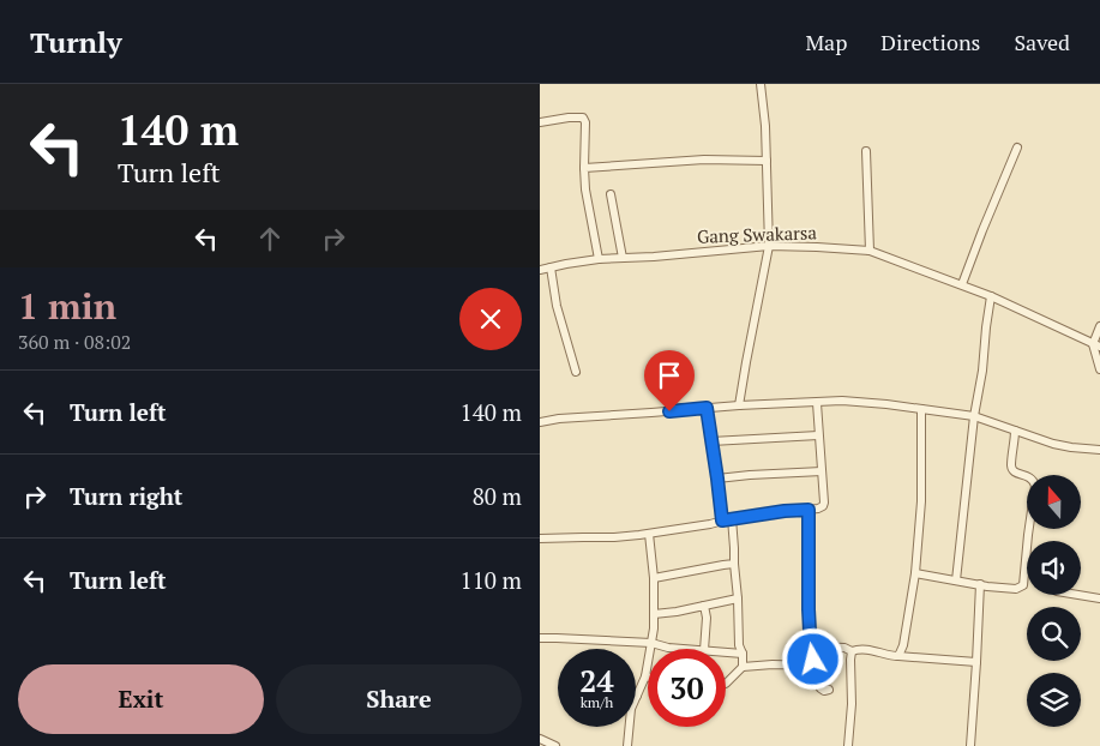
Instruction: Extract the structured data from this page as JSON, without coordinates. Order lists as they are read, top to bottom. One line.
{"streets":{"street":["Gang Swakarsa"]},"north":"top","page":{"header":"Turnly","nav":["Map","Directions","Saved"],"turn":["140 m","Turn left"],"heading":["1 min","360 m · 08:02"],"list":[{"name":"Turn left","value":"140 m"},{"name":"Turn right","value":"80 m"},{"name":"Turn left","value":"110 m"}],"speed":"24 km/h","limit":"30","buttons":["Exit","Share"]}}
